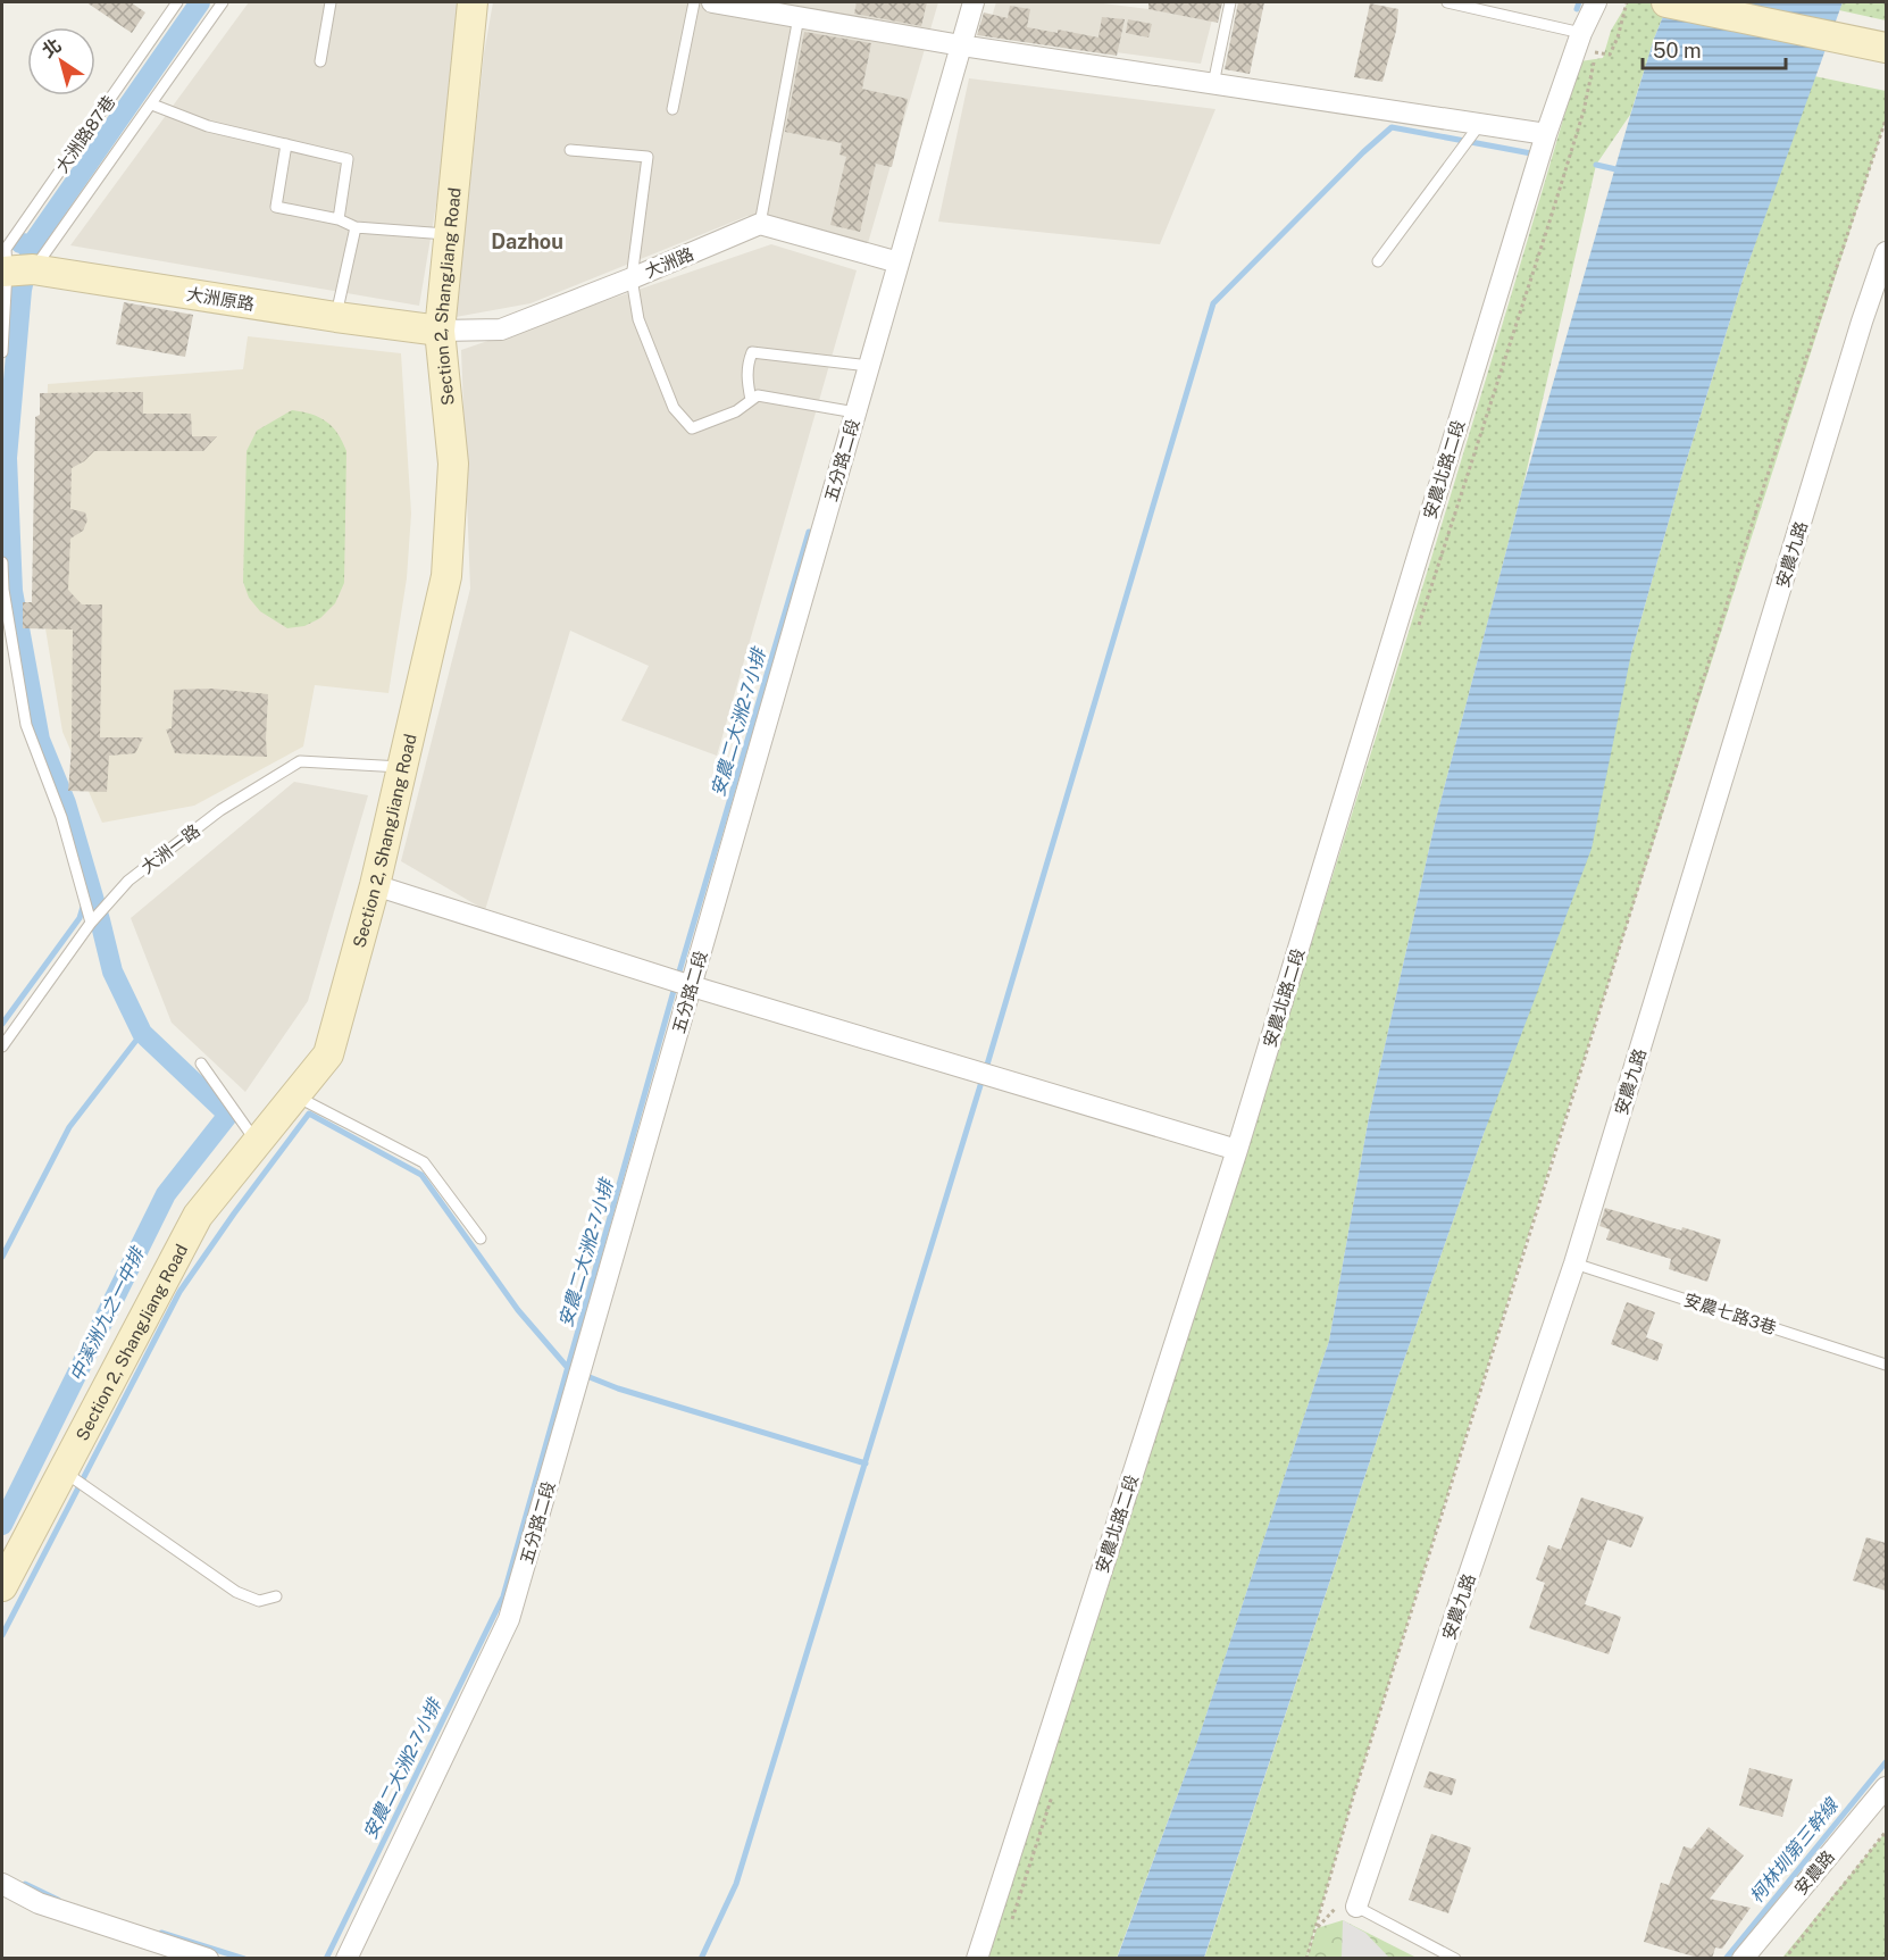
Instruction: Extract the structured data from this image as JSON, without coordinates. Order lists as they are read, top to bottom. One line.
{"streets":{"main road":["Section 2, ShangJiang Road","大洲原路"],"street":["大洲路","五分路二段","安農北路二段","安農九路","安農路"],"lane":["大洲路87巷","大洲一路","安農七路3巷"]},"crossings":[["大洲路87巷","大洲原路"],["大洲路","Section 2, ShangJiang Road"],["大洲路","大洲原路"],["Section 2, ShangJiang Road","大洲原路"],["Section 2, ShangJiang Road","大洲一路"],["安農九路","安農七路3巷"]],"districts":["Dazhou"],"water":["安農二大洲2-7小排","中溪洲九之一中排","柯林圳第三幹線"],"scale_bar":"50 m","north":"top left"}
